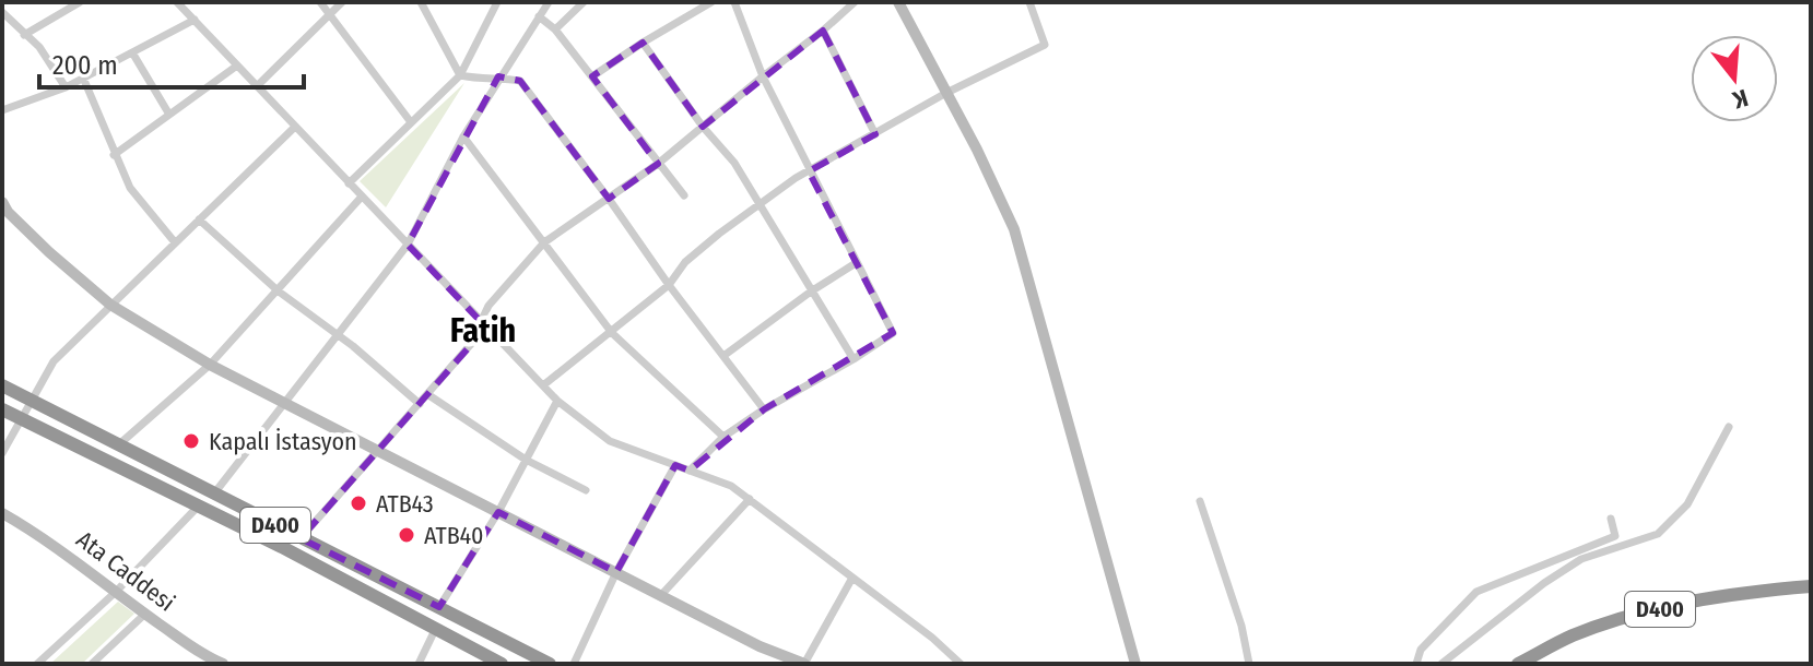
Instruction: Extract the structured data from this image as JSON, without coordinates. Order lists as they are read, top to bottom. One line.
{"streets":{"highway":["D400"],"street":["Ata Caddesi"]},"districts":["Fatih"],"places":["Kapalı İstasyon","ATB43","ATB40"],"scale_bar":"200 m","north":"bottom"}
